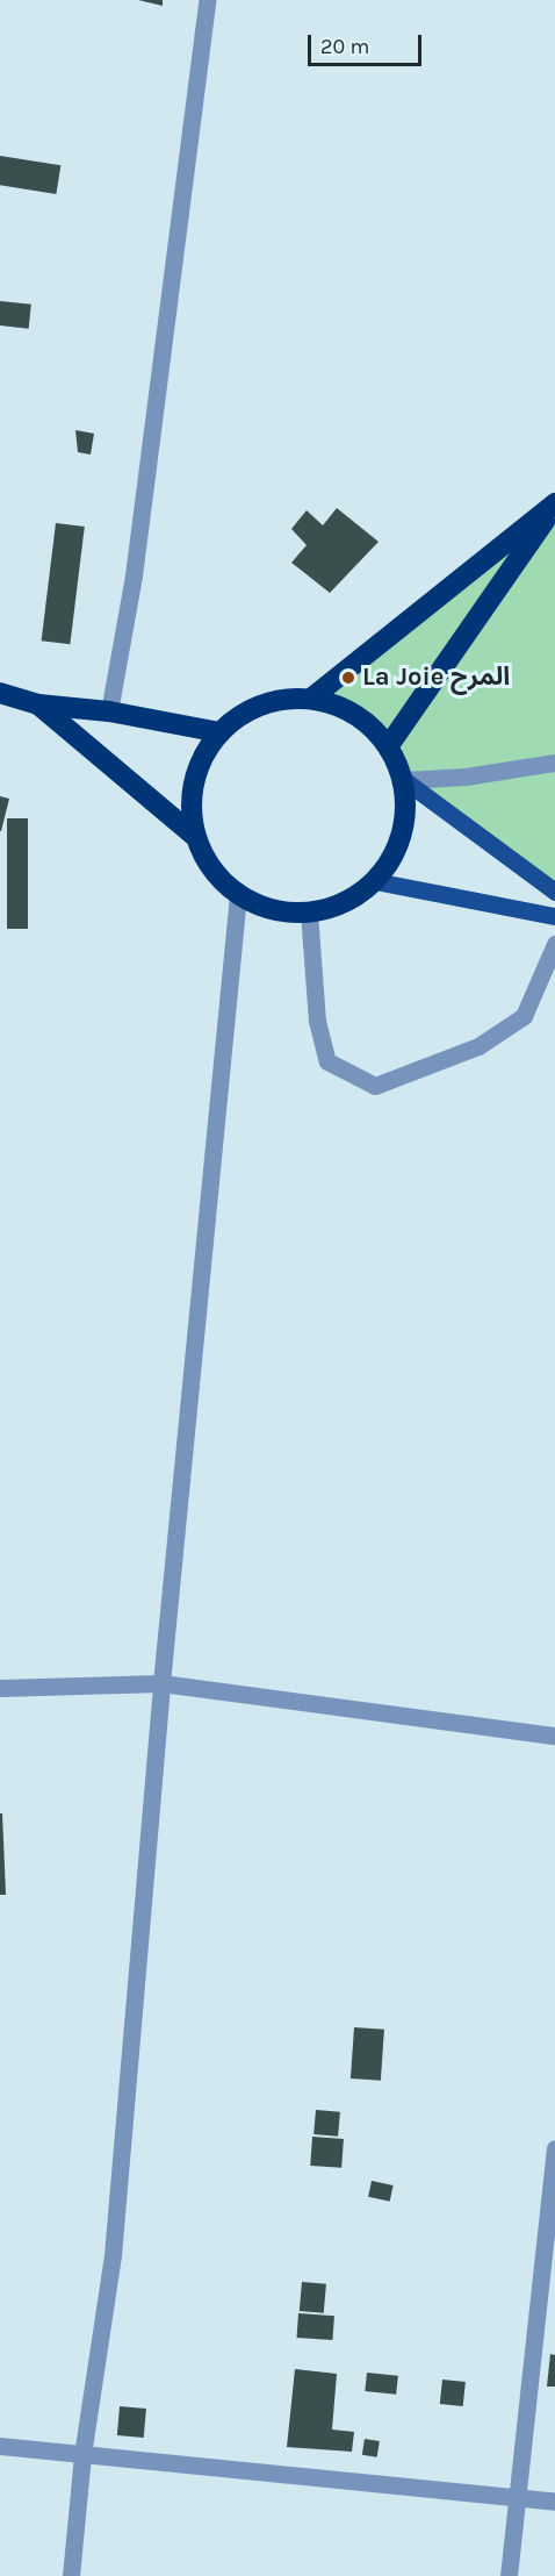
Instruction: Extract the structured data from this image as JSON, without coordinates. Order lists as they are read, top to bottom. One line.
{"places":["La Joie المرح"],"scale_bar":"20 m"}
